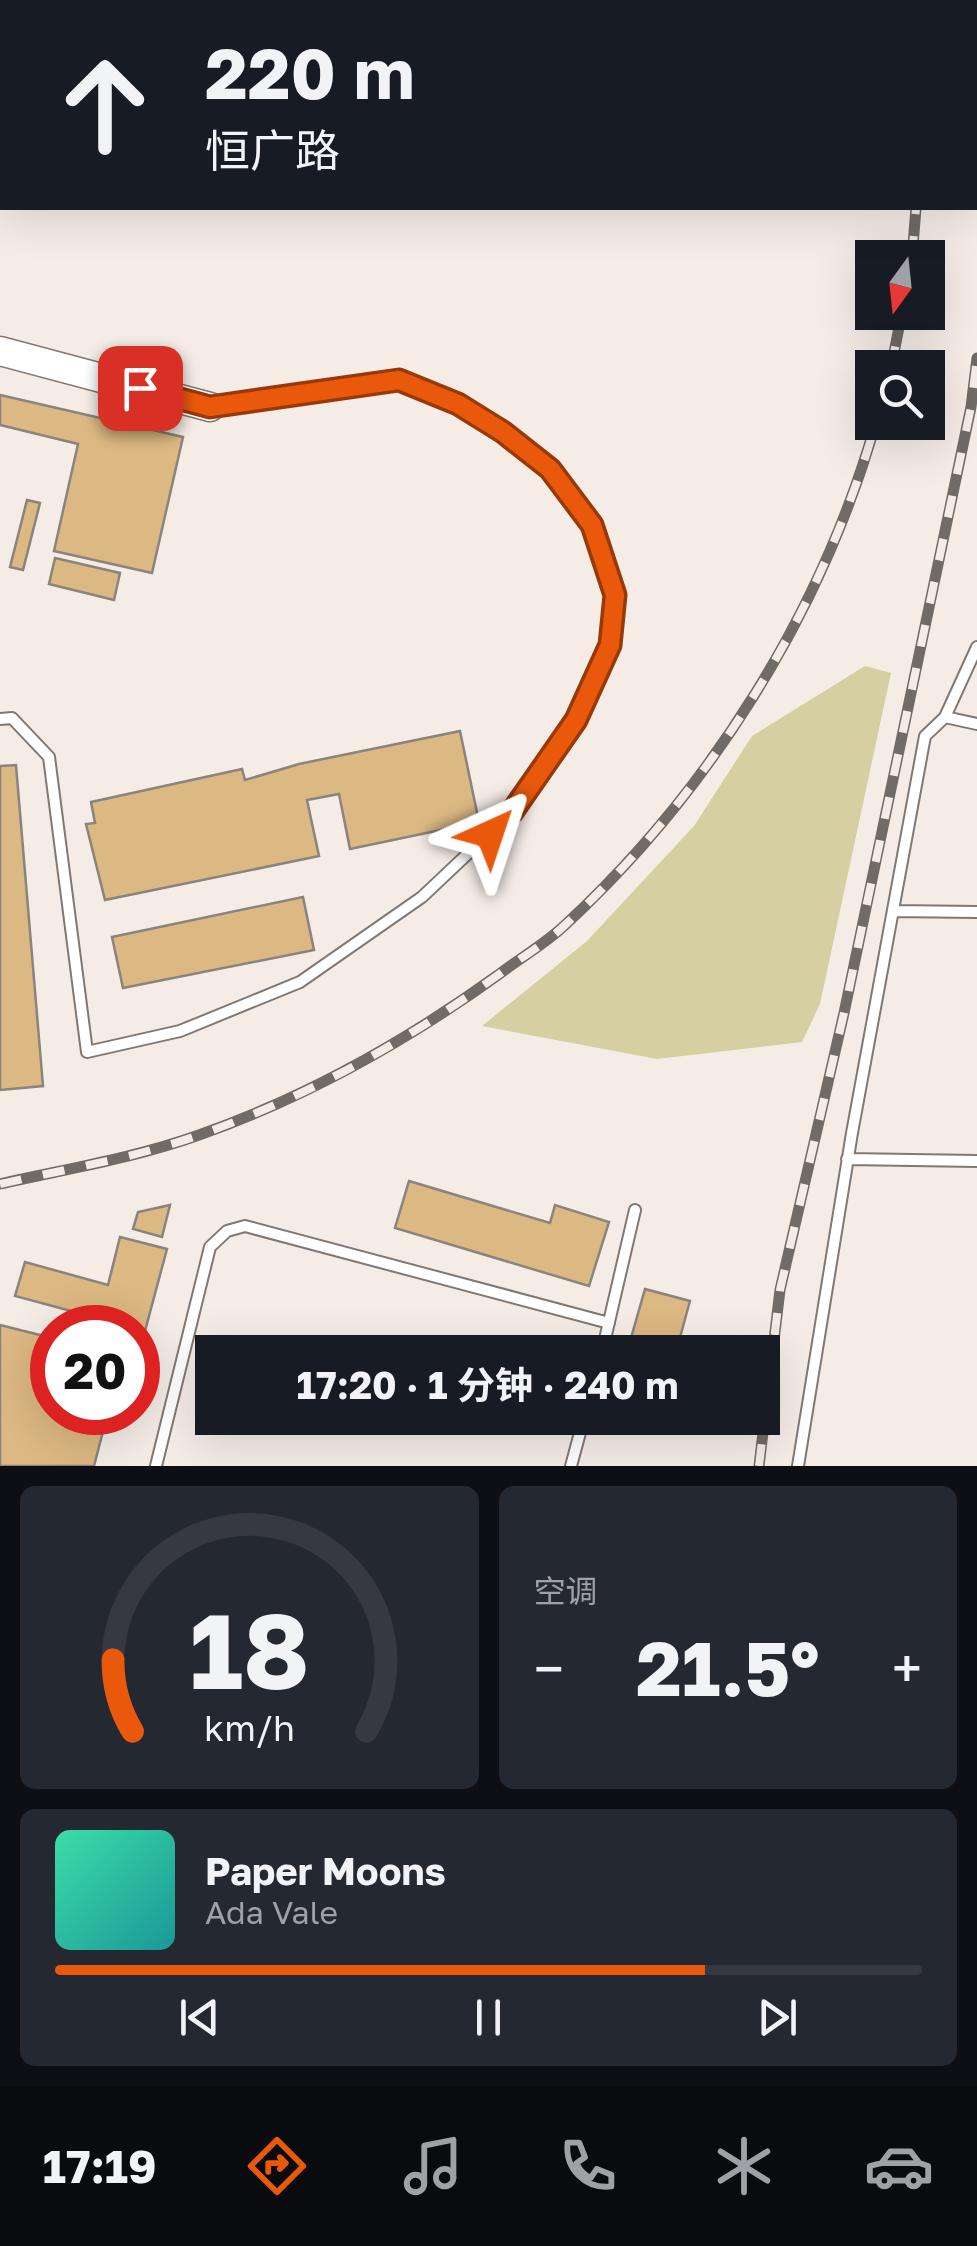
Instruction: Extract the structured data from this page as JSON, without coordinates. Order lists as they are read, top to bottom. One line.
{"north":"bottom","page":{"turn":["220 m","恒广路"],"limit":"20","trip":"17:20 · 1 分钟 · 240 m","tile":"空调","heat":["−","21.5°","+"],"song":["Paper Moons","Ada Vale"],"tabs":"17:19","gauge":["18","km/h"]}}
